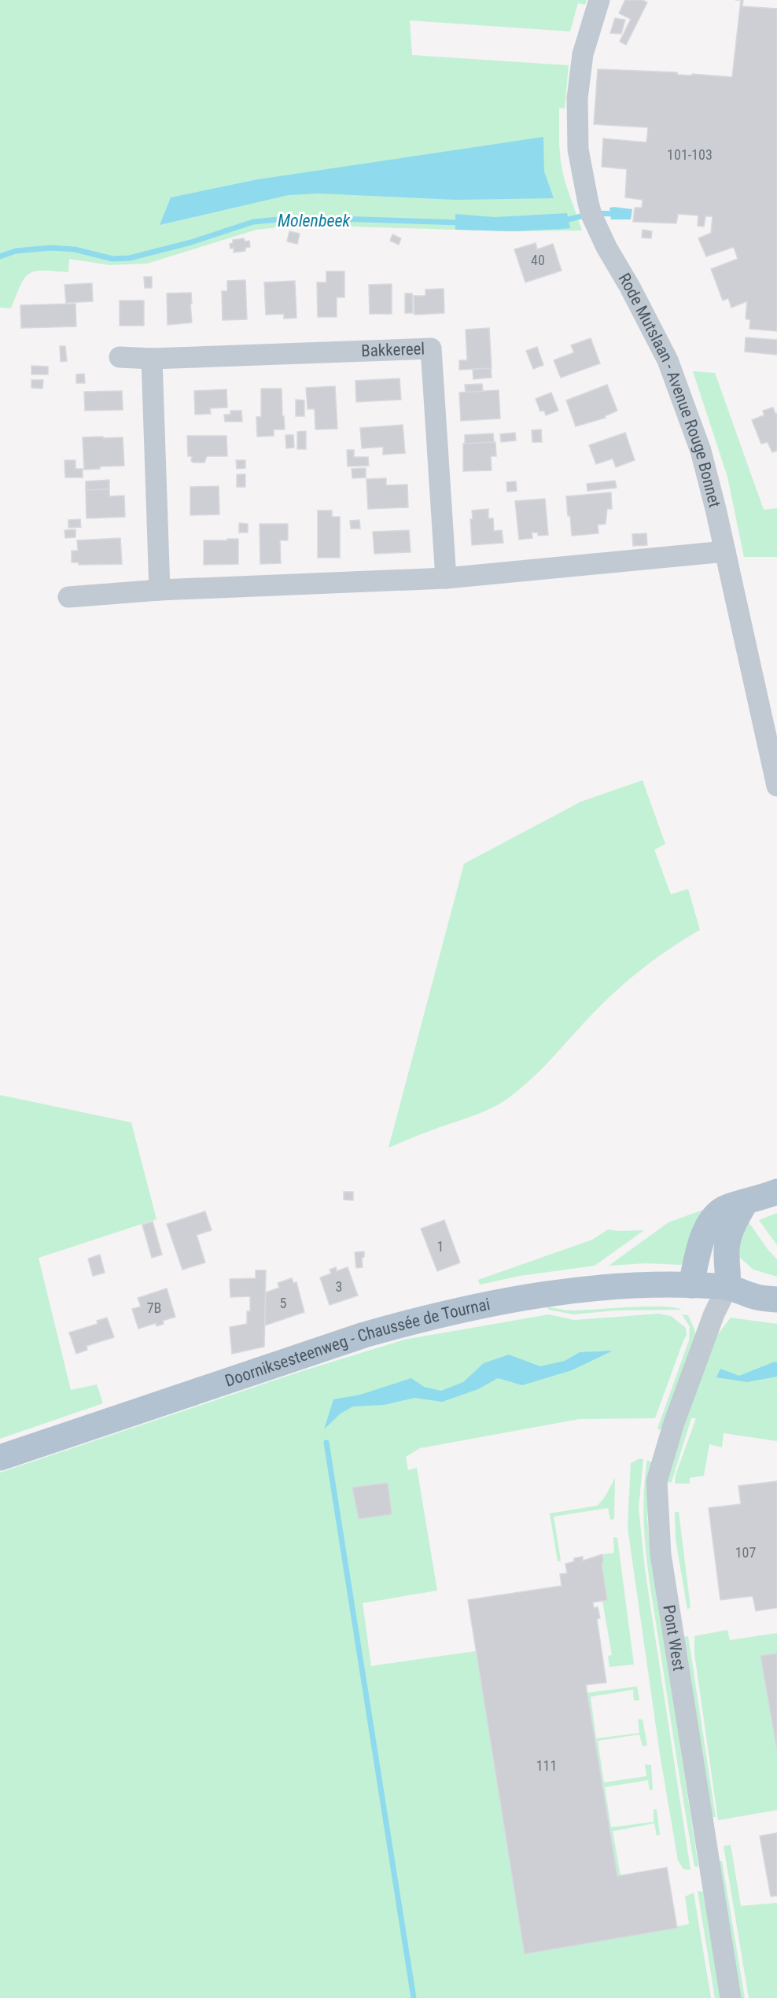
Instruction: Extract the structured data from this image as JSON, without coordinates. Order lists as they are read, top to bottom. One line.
{"streets":{"main road":["Doorniksesteenweg - Chaussée de Tournai"],"street":["Bakkereel","Rode Mutslaan - Avenue Rouge Bonnet","Pont West"]},"crossings":[["Doorniksesteenweg - Chaussée de Tournai","Pont West"]],"water":["Molenbeek"],"house_numbers":["101-103","40","1","3","5","7B","107","111"]}
